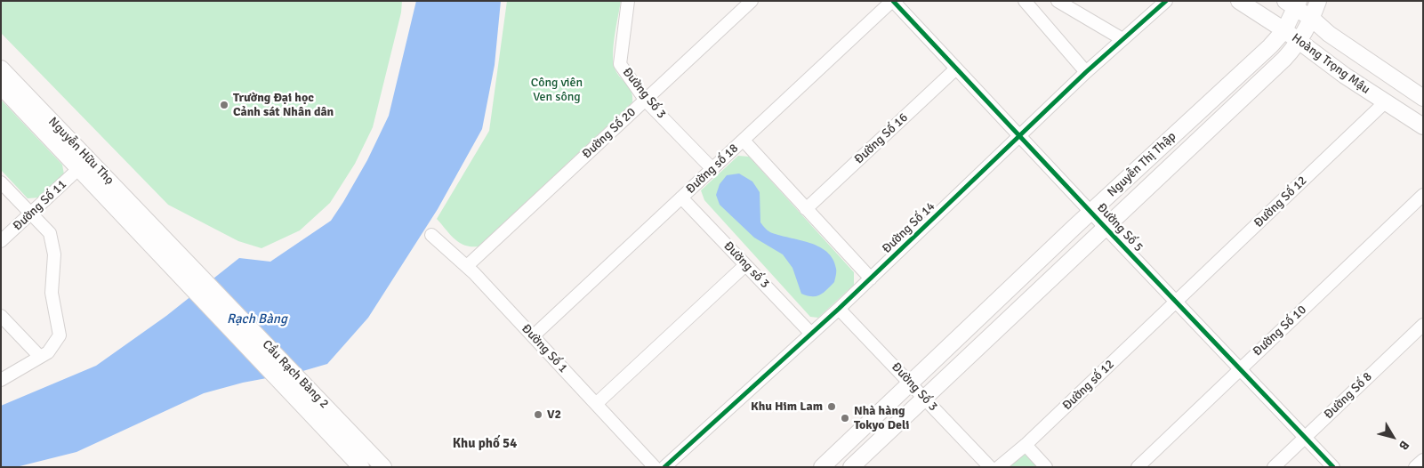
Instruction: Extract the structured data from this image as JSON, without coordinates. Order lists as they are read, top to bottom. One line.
{"streets":{"main road":["Hoàng Trọng Mậu","Nguyễn Hữu Thọ","Nguyễn Thị Thập","Cầu Rạch Bàng 2"],"street":["Đường Số 3","Đường Số 20","Đường Số 16","Đường số 18","Đường Số 12","Đường Số 11","Đường Số 14","Đường Số 5","Đường số 3","Đường Số 10","Đường Số 1","Đường số 12","Đường Số 8"]},"crossings":[["Hoàng Trọng Mậu","Nguyễn Thị Thập"],["Hoàng Trọng Mậu","Đường Số 12"],["Đường Số 3","Đường Số 20"],["Đường Số 3","Nguyễn Thị Thập"],["Đường Số 3","Đường số 18"],["Đường Số 3","Đường Số 14"],["Đường Số 20","Đường Số 1"],["Đường Số 16","Đường Số 5"],["Nguyễn Hữu Thọ","Đường Số 11"],["Nguyễn Hữu Thọ","Cầu Rạch Bàng 2"],["Nguyễn Thị Thập","Đường Số 5"],["Đường số 18","Đường Số 5"],["Đường số 18","Đường số 3"],["Đường số 18","Đường Số 1"],["Đường Số 12","Đường Số 5"],["Đường Số 12","Đường số 12"],["Đường Số 14","Đường Số 5"],["Đường Số 14","Đường số 3"],["Đường Số 5","Đường Số 10"],["Đường Số 5","Đường số 12"],["Đường Số 5","Đường Số 8"]],"districts":["Khu phố 54"],"water":["Rạch Bàng"],"parks":["Công viên Ven sông"],"places":["Trường Đại học Cảnh sát Nhân dân","Khu Him Lam","V2","Nhà hàng Tokyo Deli"],"north":"bottom right"}
